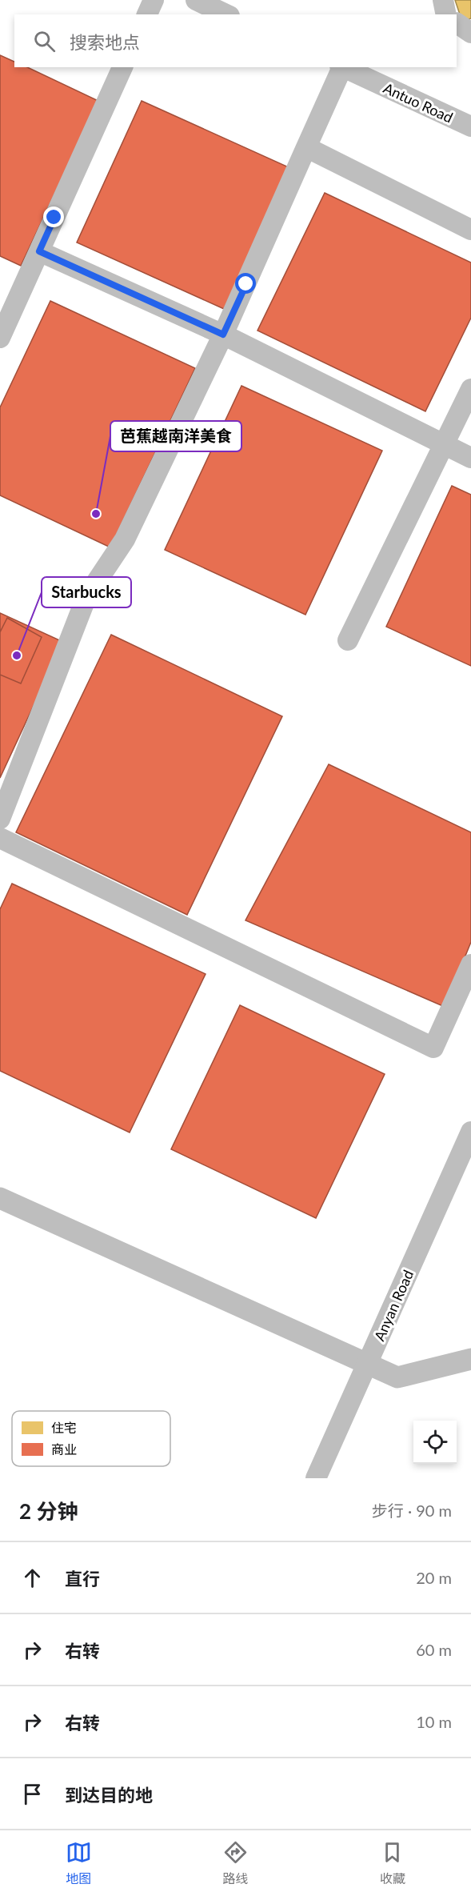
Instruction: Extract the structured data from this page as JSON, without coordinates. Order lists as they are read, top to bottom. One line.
{"streets":{"street":["Antuo Road","Anyan Road"]},"places":["芭蕉越南洋美食","Starbucks"],"legend":["住宅","商业"],"page":{"search":"搜索地点","heading":["2 分钟","步行 · 90 m"],"list":[["直行","20 m"],["右转","60 m"],["右转","10 m"],"到达目的地"],"nav":["地图","路线","收藏"]}}
